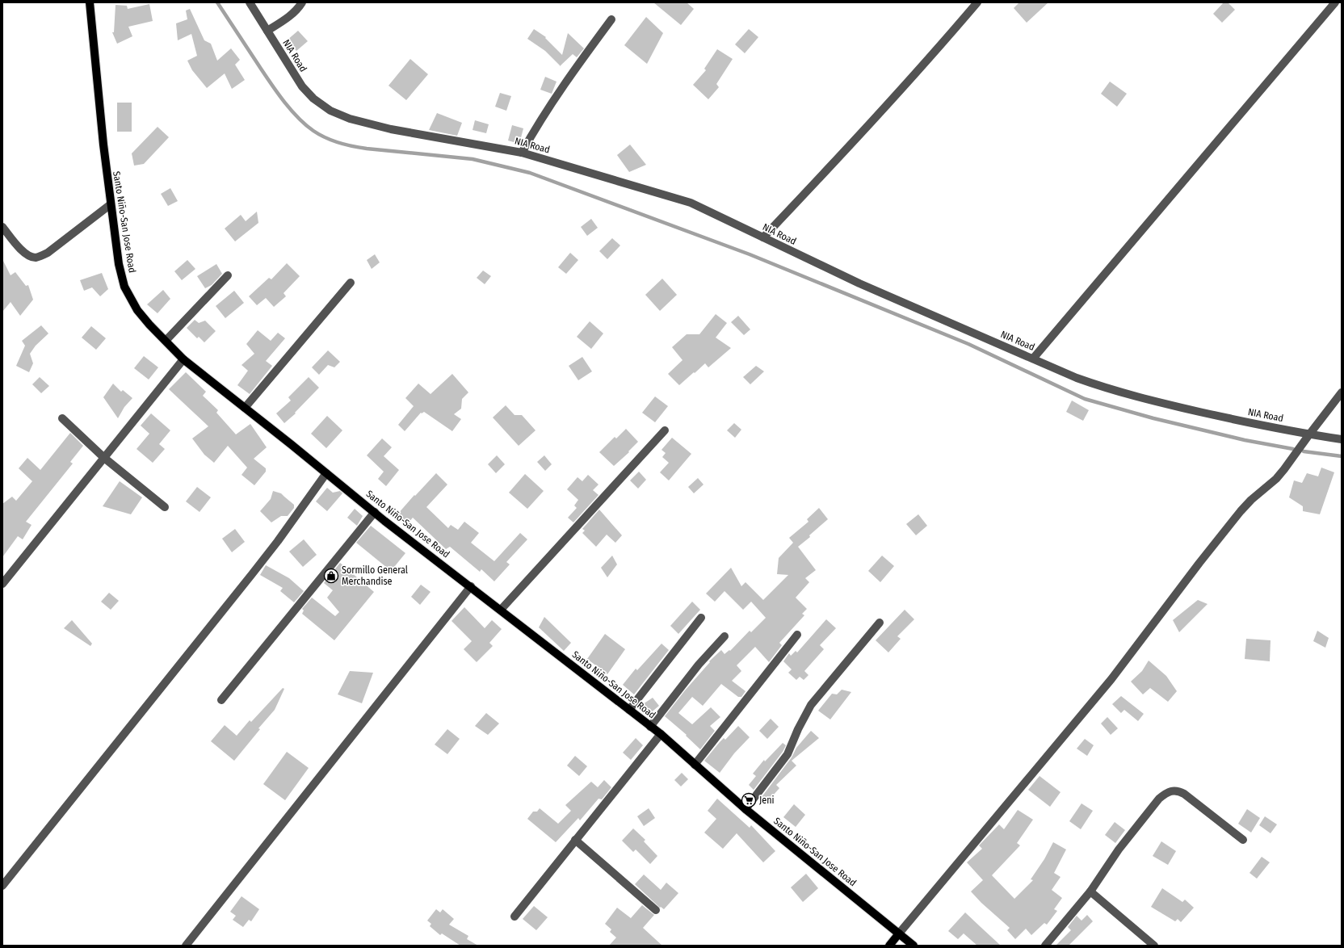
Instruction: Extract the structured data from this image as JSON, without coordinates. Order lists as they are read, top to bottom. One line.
{"streets":{"main road":["Santo Niño-San Jose Road"],"street":["NIA Road"]},"places":{"shop":["Sormillo General Merchandise"],"supermarket":["Jeni"]}}
